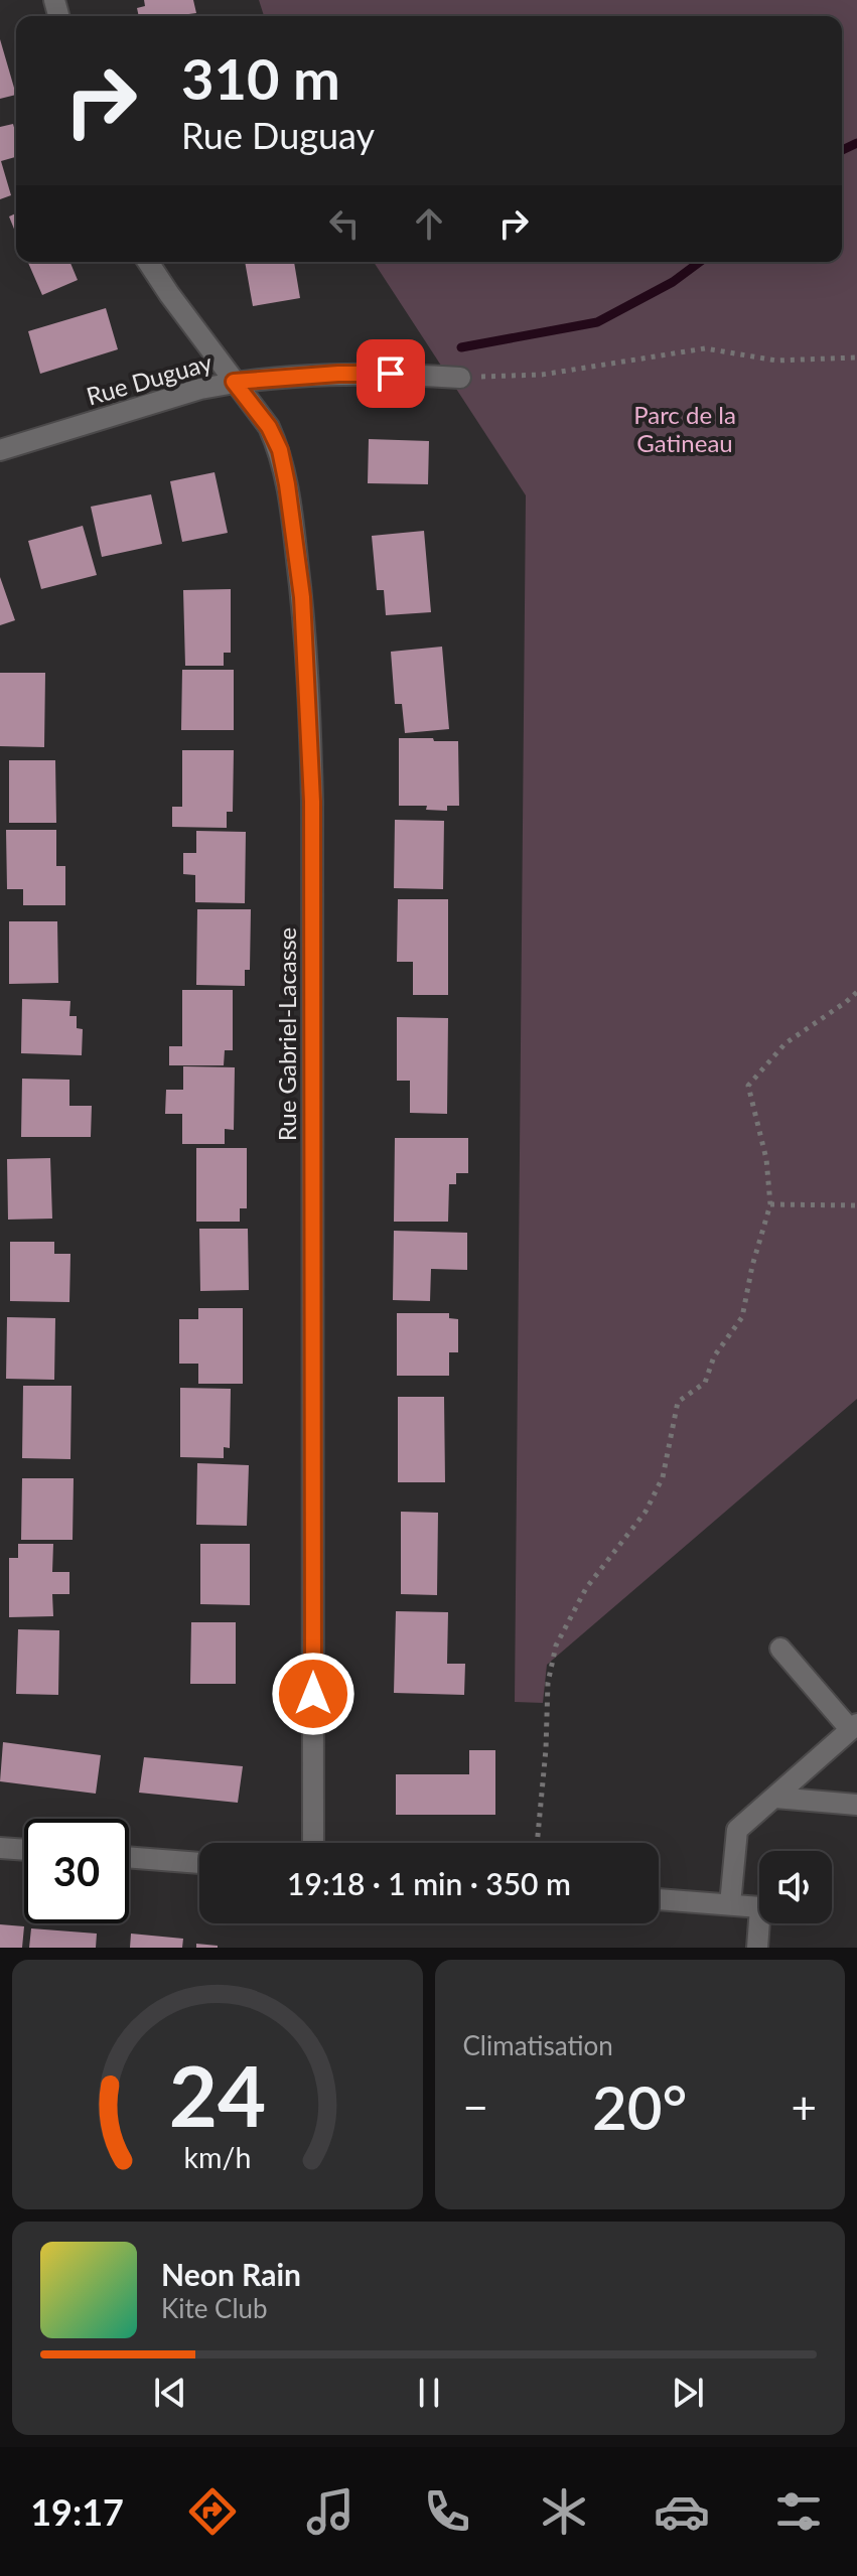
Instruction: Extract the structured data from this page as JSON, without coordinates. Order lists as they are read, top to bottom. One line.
{"streets":{"street":["Rue Duguay","Rue Gabriel-Lacasse"]},"crossings":[["Rue Duguay","Rue Gabriel-Lacasse"]],"parks":["Parc de la Gatineau"],"page":{"turn":["310 m","Rue Duguay"],"limit":"30","trip":"19:18 · 1 min · 350 m","tile":"Climatisation","heat":["−","20°","+"],"song":["Neon Rain","Kite Club"],"tabs":"19:17","gauge":["24","km/h"]}}
